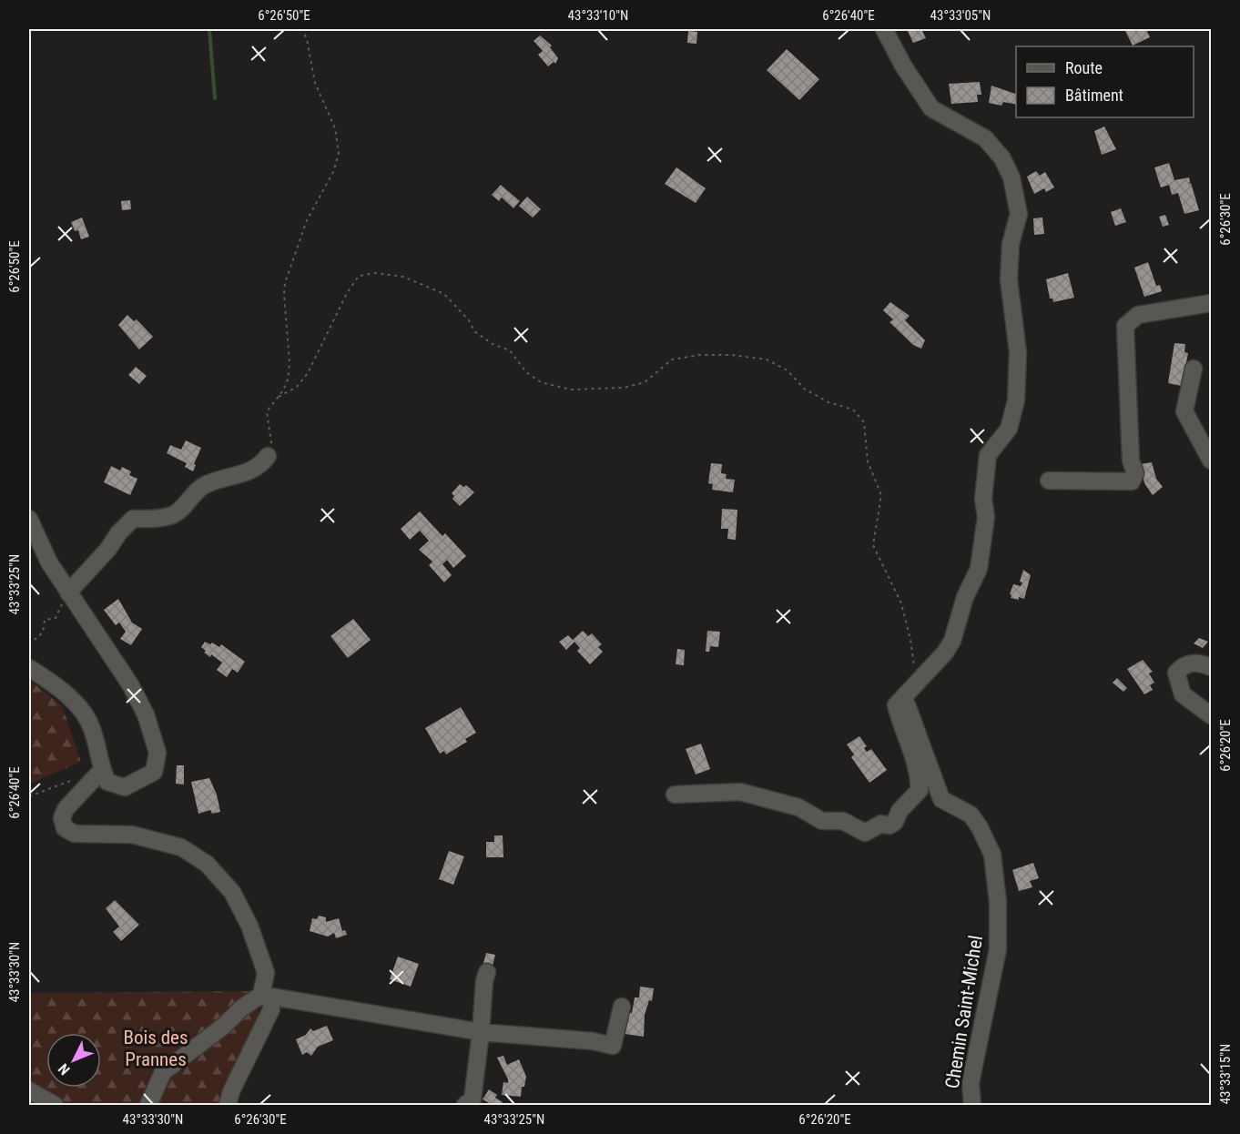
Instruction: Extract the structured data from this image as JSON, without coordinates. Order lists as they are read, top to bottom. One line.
{"streets":{"street":["Chemin Saint-Michel"]},"parks":["Bois des Prannes"],"legend":["Route","Bâtiment"],"north":"bottom left","coordinates":["6°26'50\"E","43°33'10\"N","6°26'40\"E","43°33'05\"N","6°26'30\"E","43°33'25\"N","6°26'20\"E","43°33'30\"N","43°33'15\"N"]}
